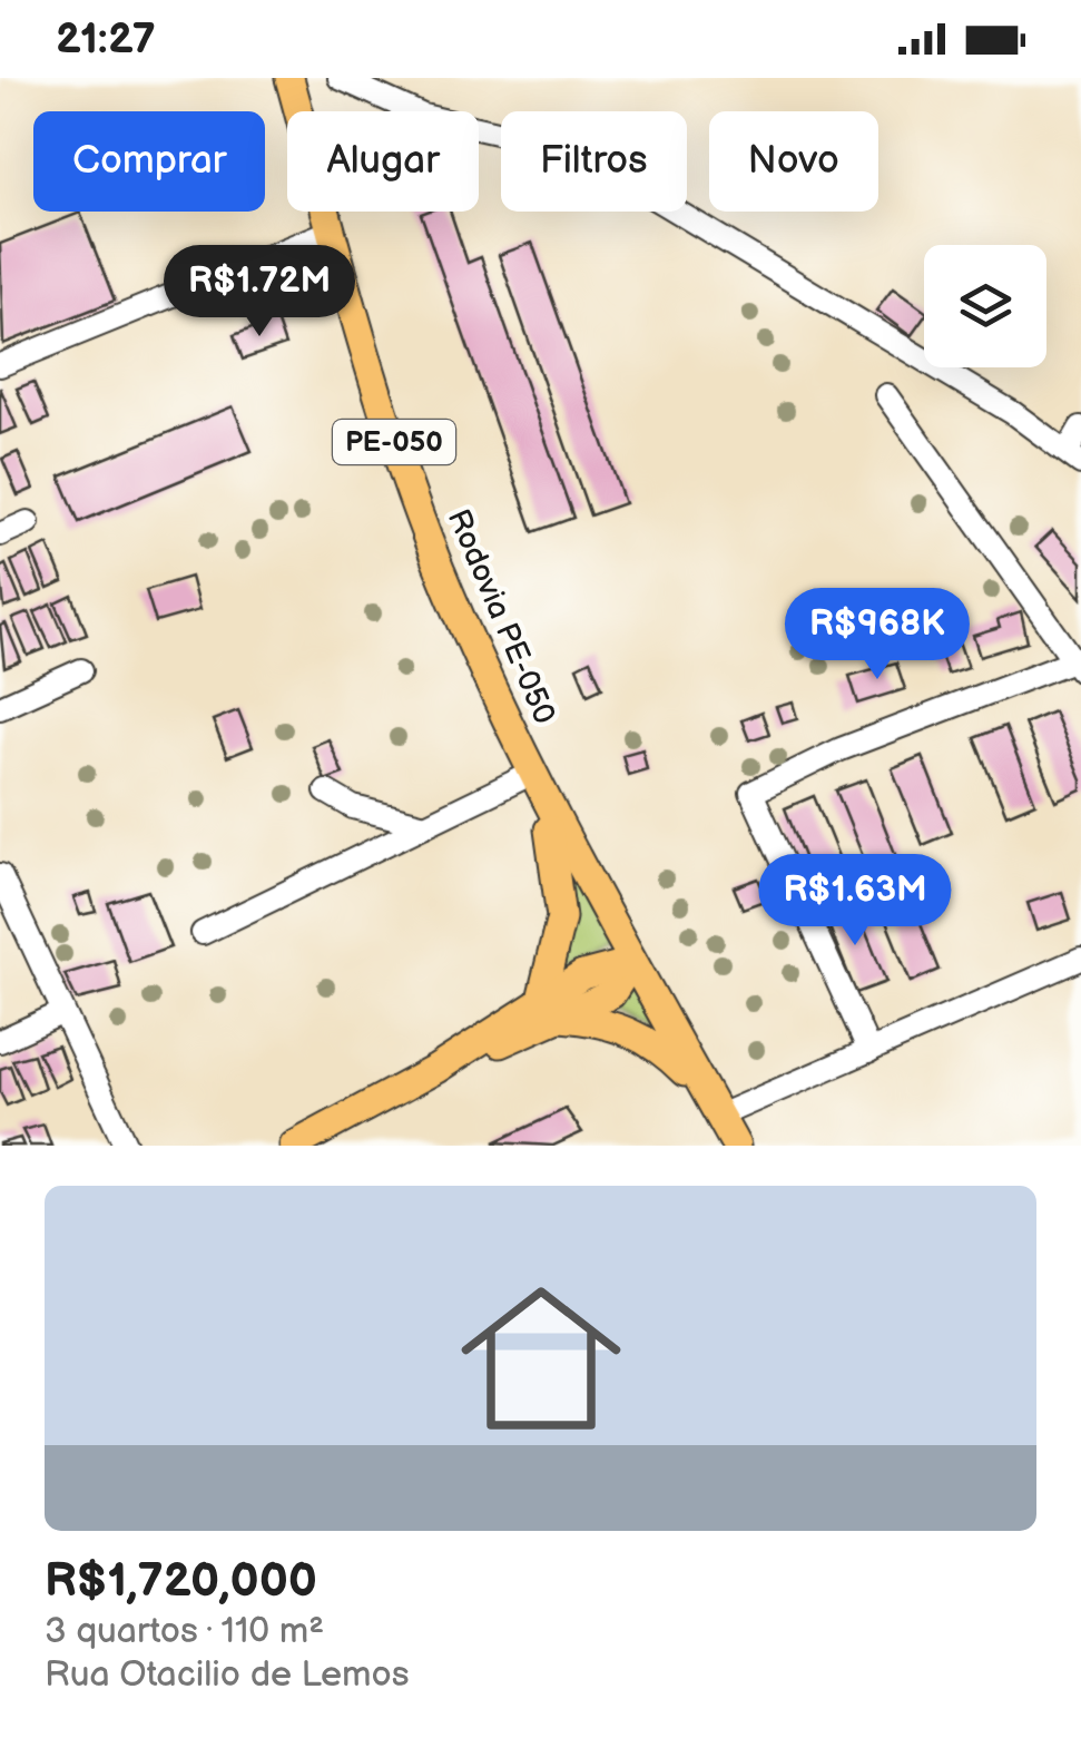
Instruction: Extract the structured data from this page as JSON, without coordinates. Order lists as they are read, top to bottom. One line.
{"streets":{"main road":["PE-050","Rodovia PE-050"]},"page":{"status":"21:27","chip":["Comprar","Alugar","Filtros","Novo"],"price":["R$1.72M","R$968K","R$1.63M"],"list":[{"name":"R$1,720,000","note":"3 quartos · 110 m² · Rua Otacilio de Lemos"}]}}
